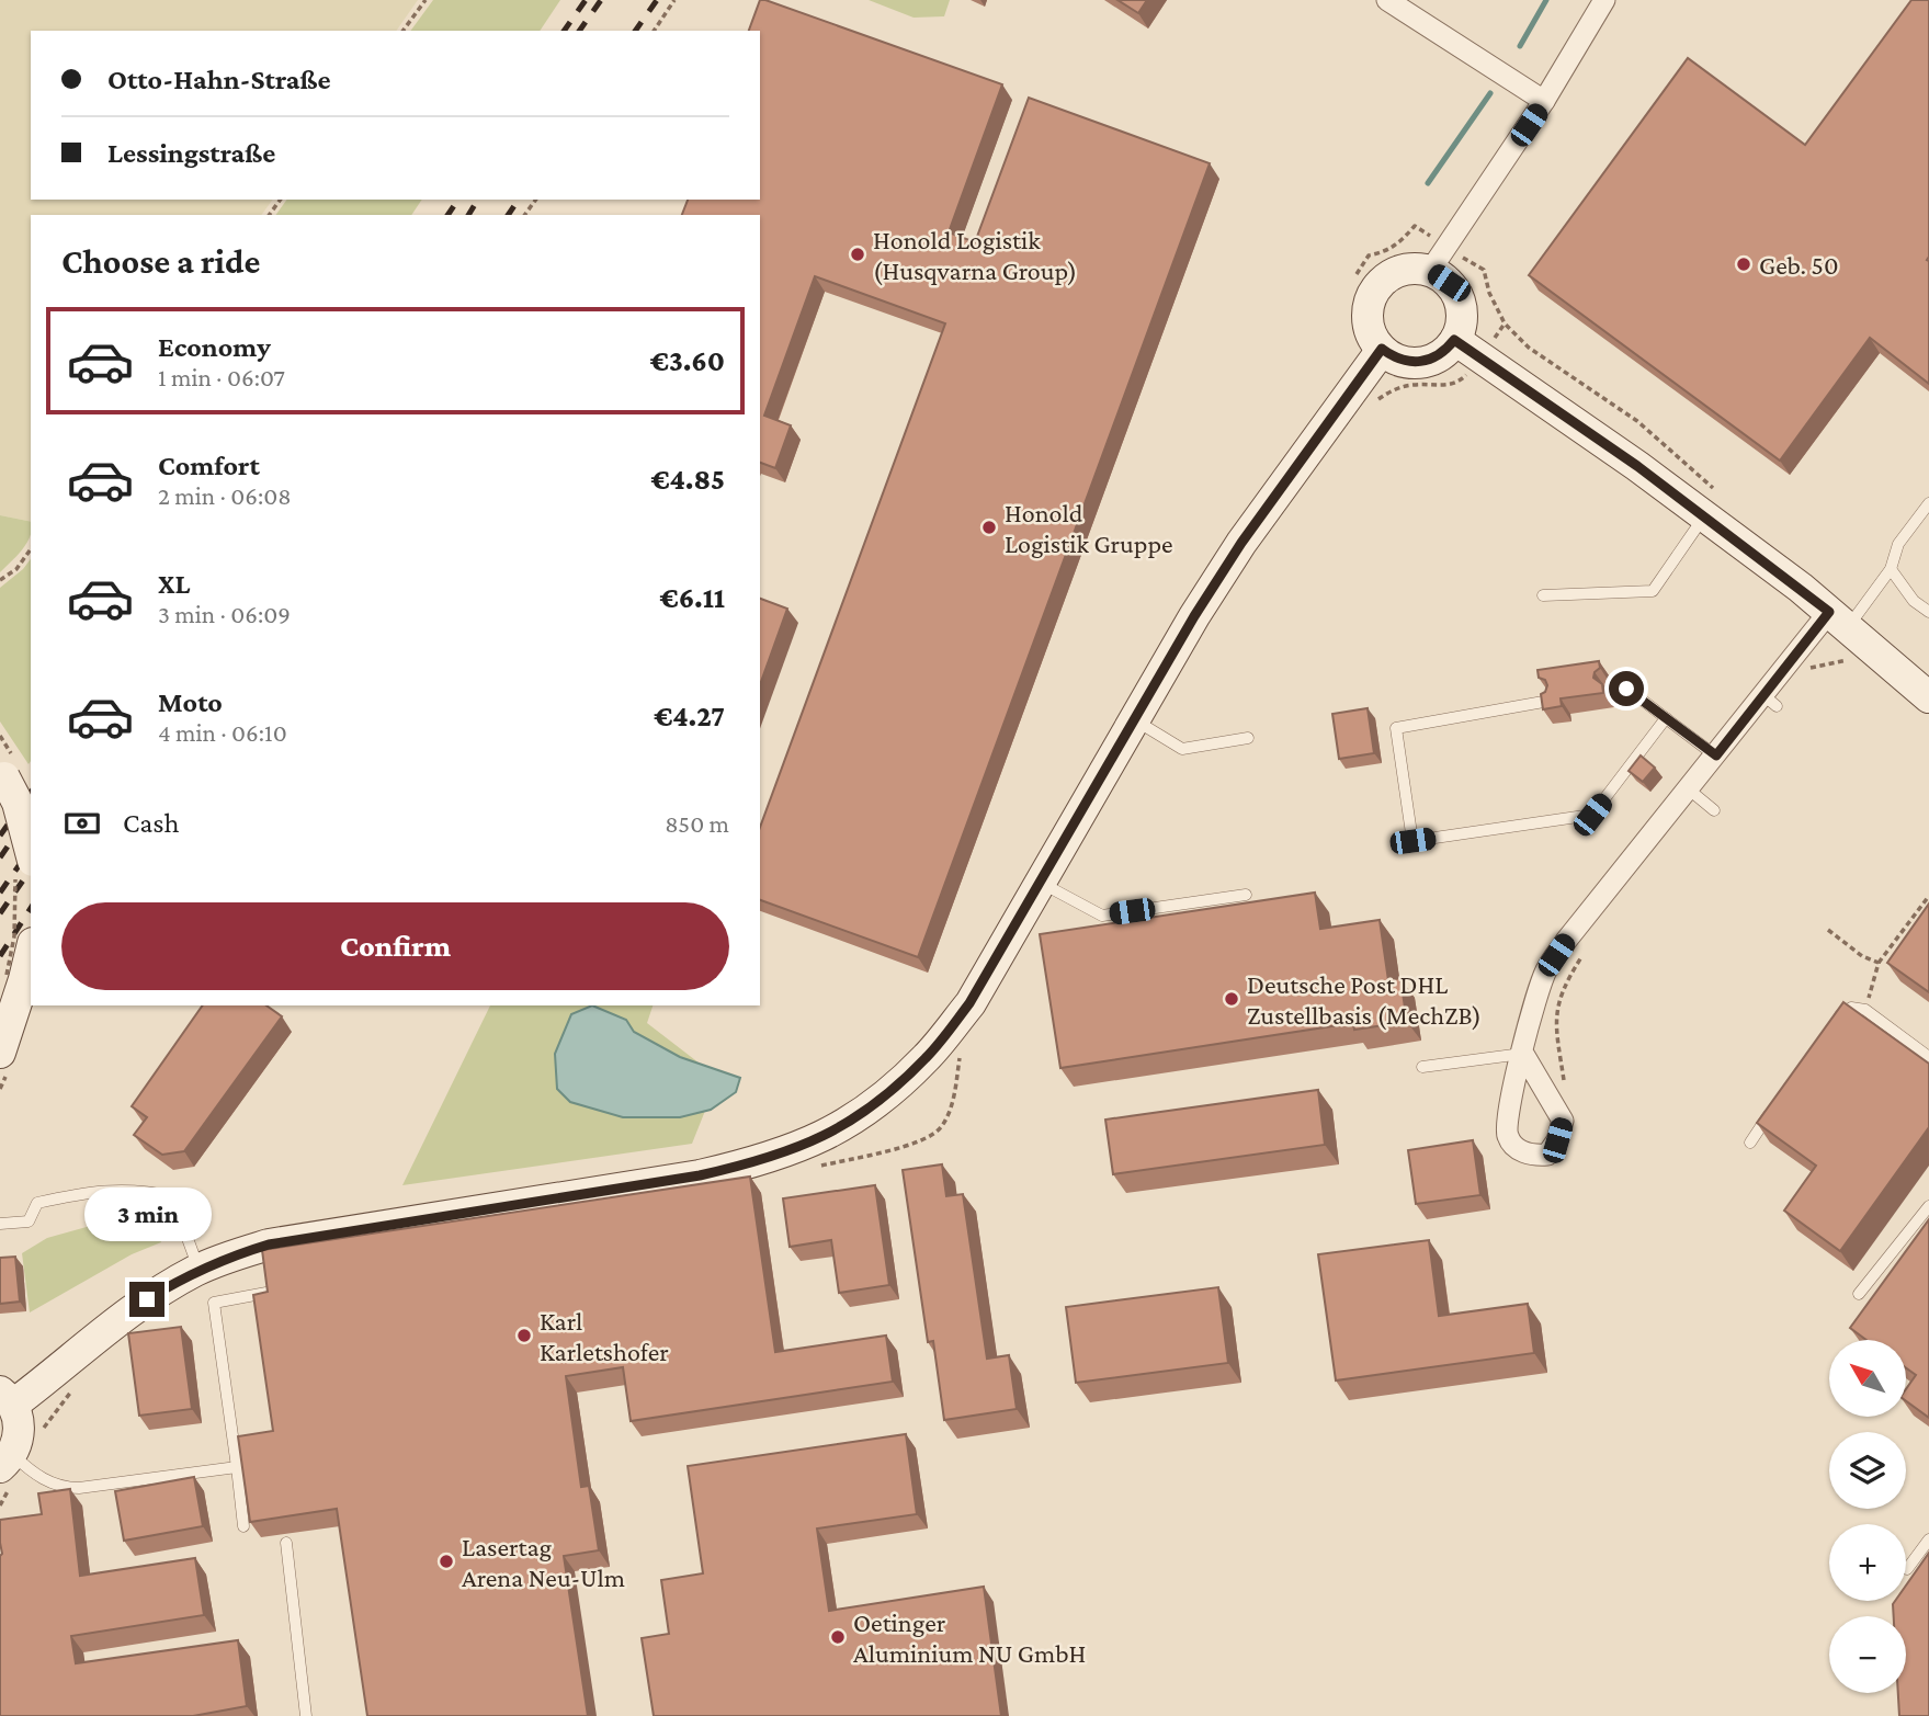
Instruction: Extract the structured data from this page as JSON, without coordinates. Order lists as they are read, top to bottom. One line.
{"places":["Honold Logistik (Husqvarna Group)","Geb. 50","Honold Logistik Gruppe","Deutsche Post DHL Zustellbasis (MechZB)","Karl Karletshofer","Lasertag Arena Neu-Ulm","Oetinger Aluminium NU GmbH"],"north":"top left","page":{"banner":["Otto-Hahn-Straße","Lessingstraße"],"heading":"Choose a ride","list":[{"name":"Economy","note":"1 min · 06:07","value":"€3.60"},{"name":"Comfort","note":"2 min · 06:08","value":"€4.85"},{"name":"XL","note":"3 min · 06:09","value":"€6.11"},{"name":"Moto","note":"4 min · 06:10","value":"€4.27"}],"pay":["Cash","850 m"],"buttons":"Confirm","bubble":"3 min","map_buttons":["+","−"]}}
